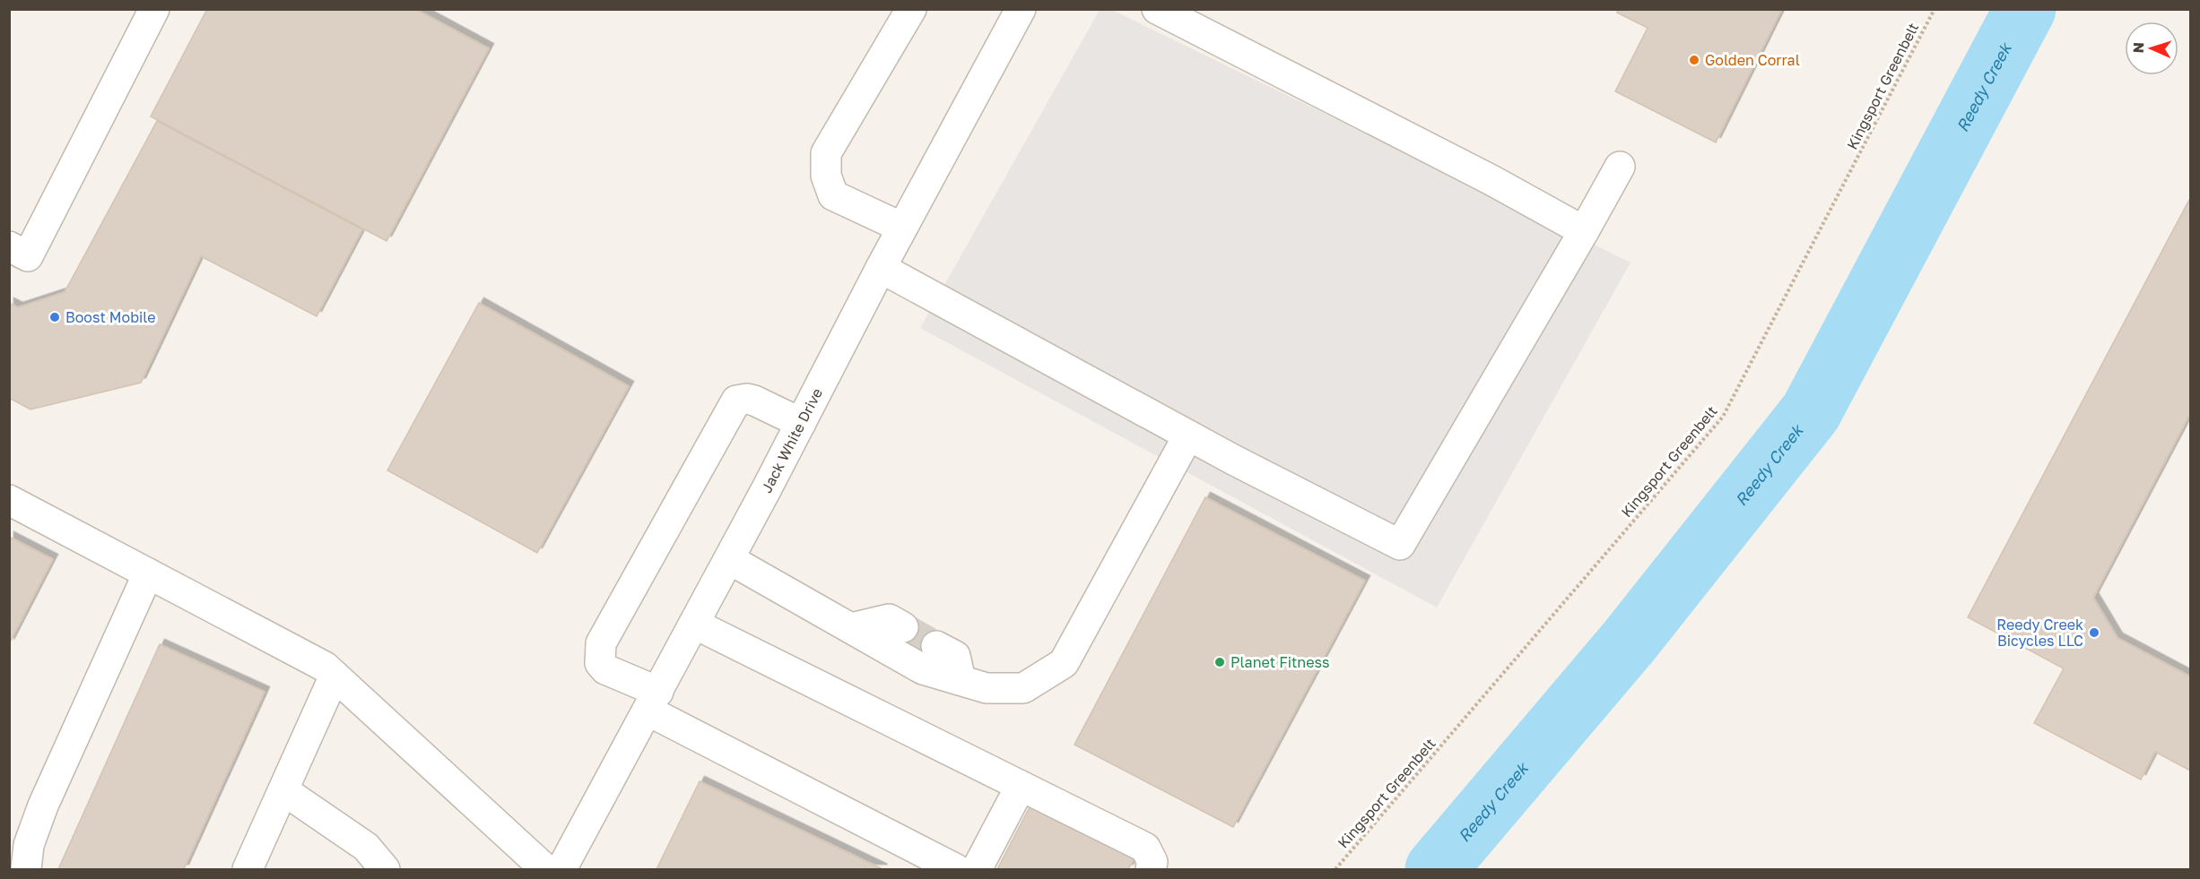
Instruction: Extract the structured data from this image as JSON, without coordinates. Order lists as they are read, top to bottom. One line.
{"streets":{"street":["Jack White Drive"],"path":["Kingsport Greenbelt"]},"water":["Reedy Creek"],"places":["Golden Corral","Boost Mobile","Reedy Creek Bicycles LLC","Planet Fitness"],"north":"left"}
